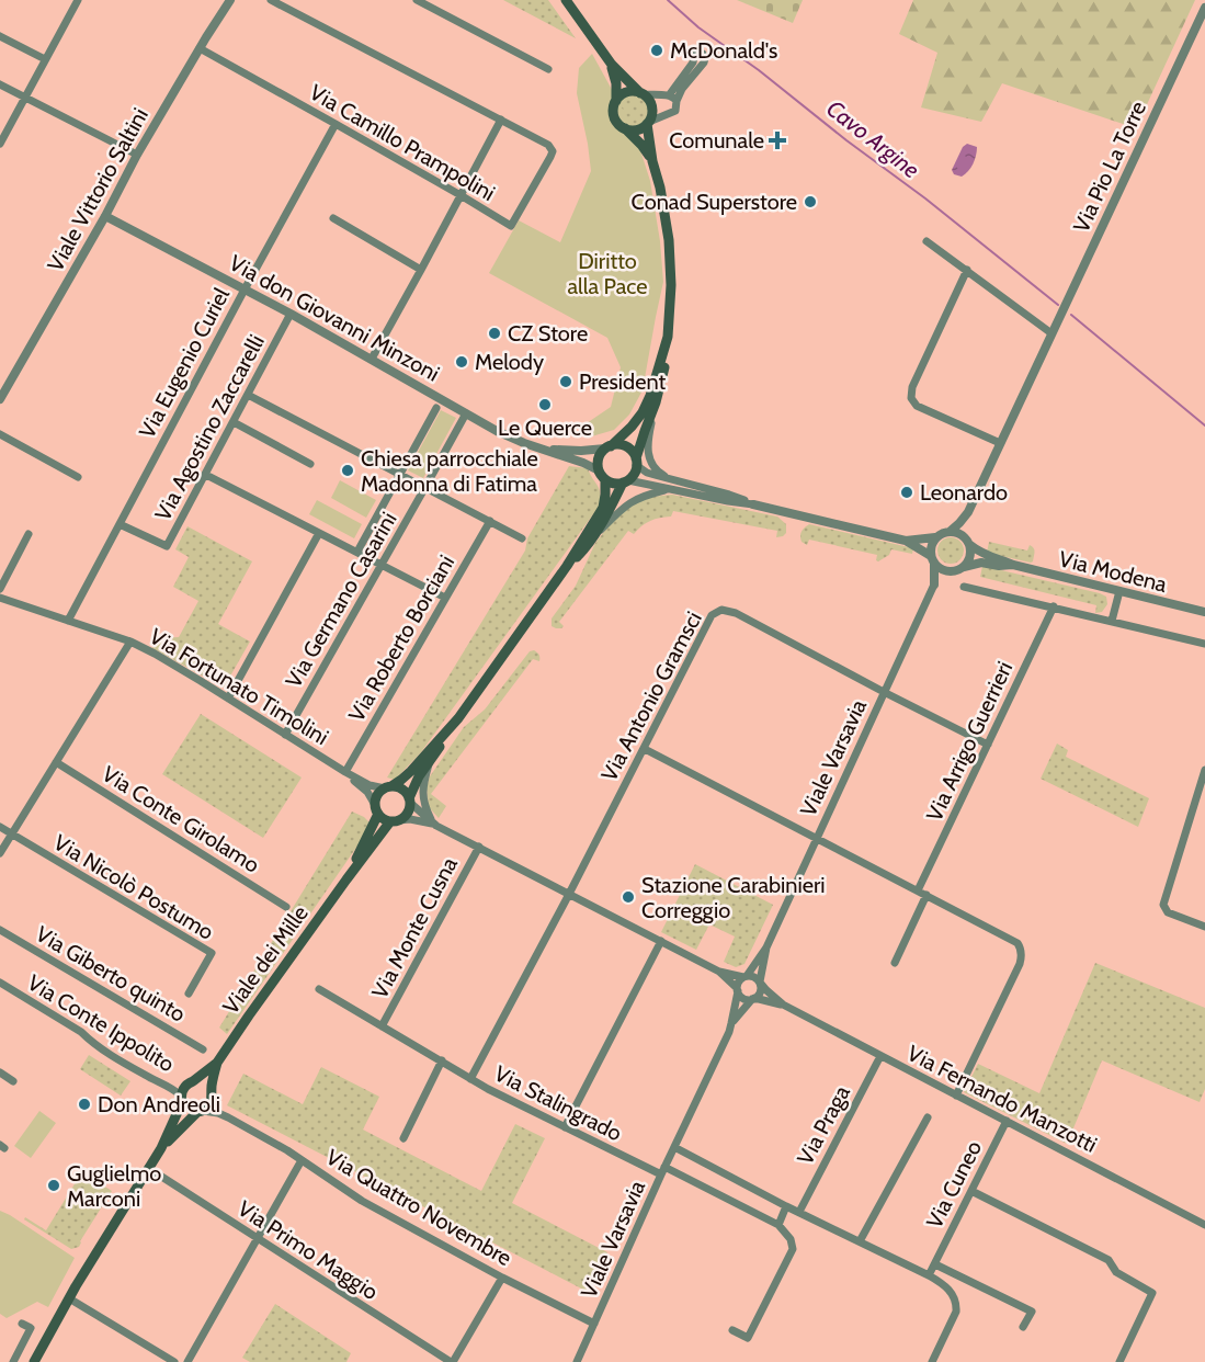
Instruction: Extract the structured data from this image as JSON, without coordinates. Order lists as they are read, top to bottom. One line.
{"streets":{"main road":["Viale dei Mille"],"street":["Via Camillo Prampolini","Via Pio La Torre","Viale Vittorio Saltini","Via don Giovanni Minzoni","Via Eugenio Curiel","Via Agostino Zaccarelli","Via Modena","Via Germano Casarini","Via Roberto Borciani","Via Fortunato Timolini","Via Antonio Gramsci","Via Arrigo Guerrieri","Viale Varsavia","Via Conte Girolamo","Via Nicolò Postumo","Via Monte Cusna","Via Giberto quinto","Via Conte Ippolito","Via Fernando Manzotti","Via Stalingrado","Via Praga","Via Cuneo","Via Quattro Novembre","Via Primo Maggio"]},"crossings":[["Via Camillo Prampolini","Viale Vittorio Saltini"],["Via Camillo Prampolini","Via Eugenio Curiel"],["Via Pio La Torre","Via Modena"],["Via Pio La Torre","Viale Varsavia"],["Viale Vittorio Saltini","Via don Giovanni Minzoni"],["Via don Giovanni Minzoni","Via Eugenio Curiel"],["Via don Giovanni Minzoni","Via Agostino Zaccarelli"],["Via don Giovanni Minzoni","Via Germano Casarini"],["Via don Giovanni Minzoni","Viale dei Mille"],["Via Eugenio Curiel","Via Agostino Zaccarelli"],["Via Eugenio Curiel","Via Fortunato Timolini"],["Via Modena","Viale Varsavia"],["Via Germano Casarini","Via Fortunato Timolini"],["Via Roberto Borciani","Via Fortunato Timolini"],["Via Fortunato Timolini","Viale dei Mille"],["Via Antonio Gramsci","Viale Varsavia"],["Via Antonio Gramsci","Via Stalingrado"],["Viale Varsavia","Via Fernando Manzotti"],["Viale Varsavia","Via Stalingrado"],["Viale Varsavia","Via Quattro Novembre"],["Via Monte Cusna","Via Stalingrado"],["Viale dei Mille","Via Conte Ippolito"],["Viale dei Mille","Via Quattro Novembre"],["Viale dei Mille","Via Primo Maggio"],["Via Conte Ippolito","Via Quattro Novembre"],["Via Fernando Manzotti","Via Praga"],["Via Fernando Manzotti","Via Cuneo"]],"water":["Cavo Argine"],"parks":["Diritto alla Pace"],"places":{"other":["McDonald's","Conad Superstore","CZ Store","Melody","President","Le Querce","Chiesa parrocchiale Madonna di Fatima","Leonardo","Stazione Carabinieri Correggio","Don Andreoli","Guglielmo Marconi"],"health":["Comunale"]}}
